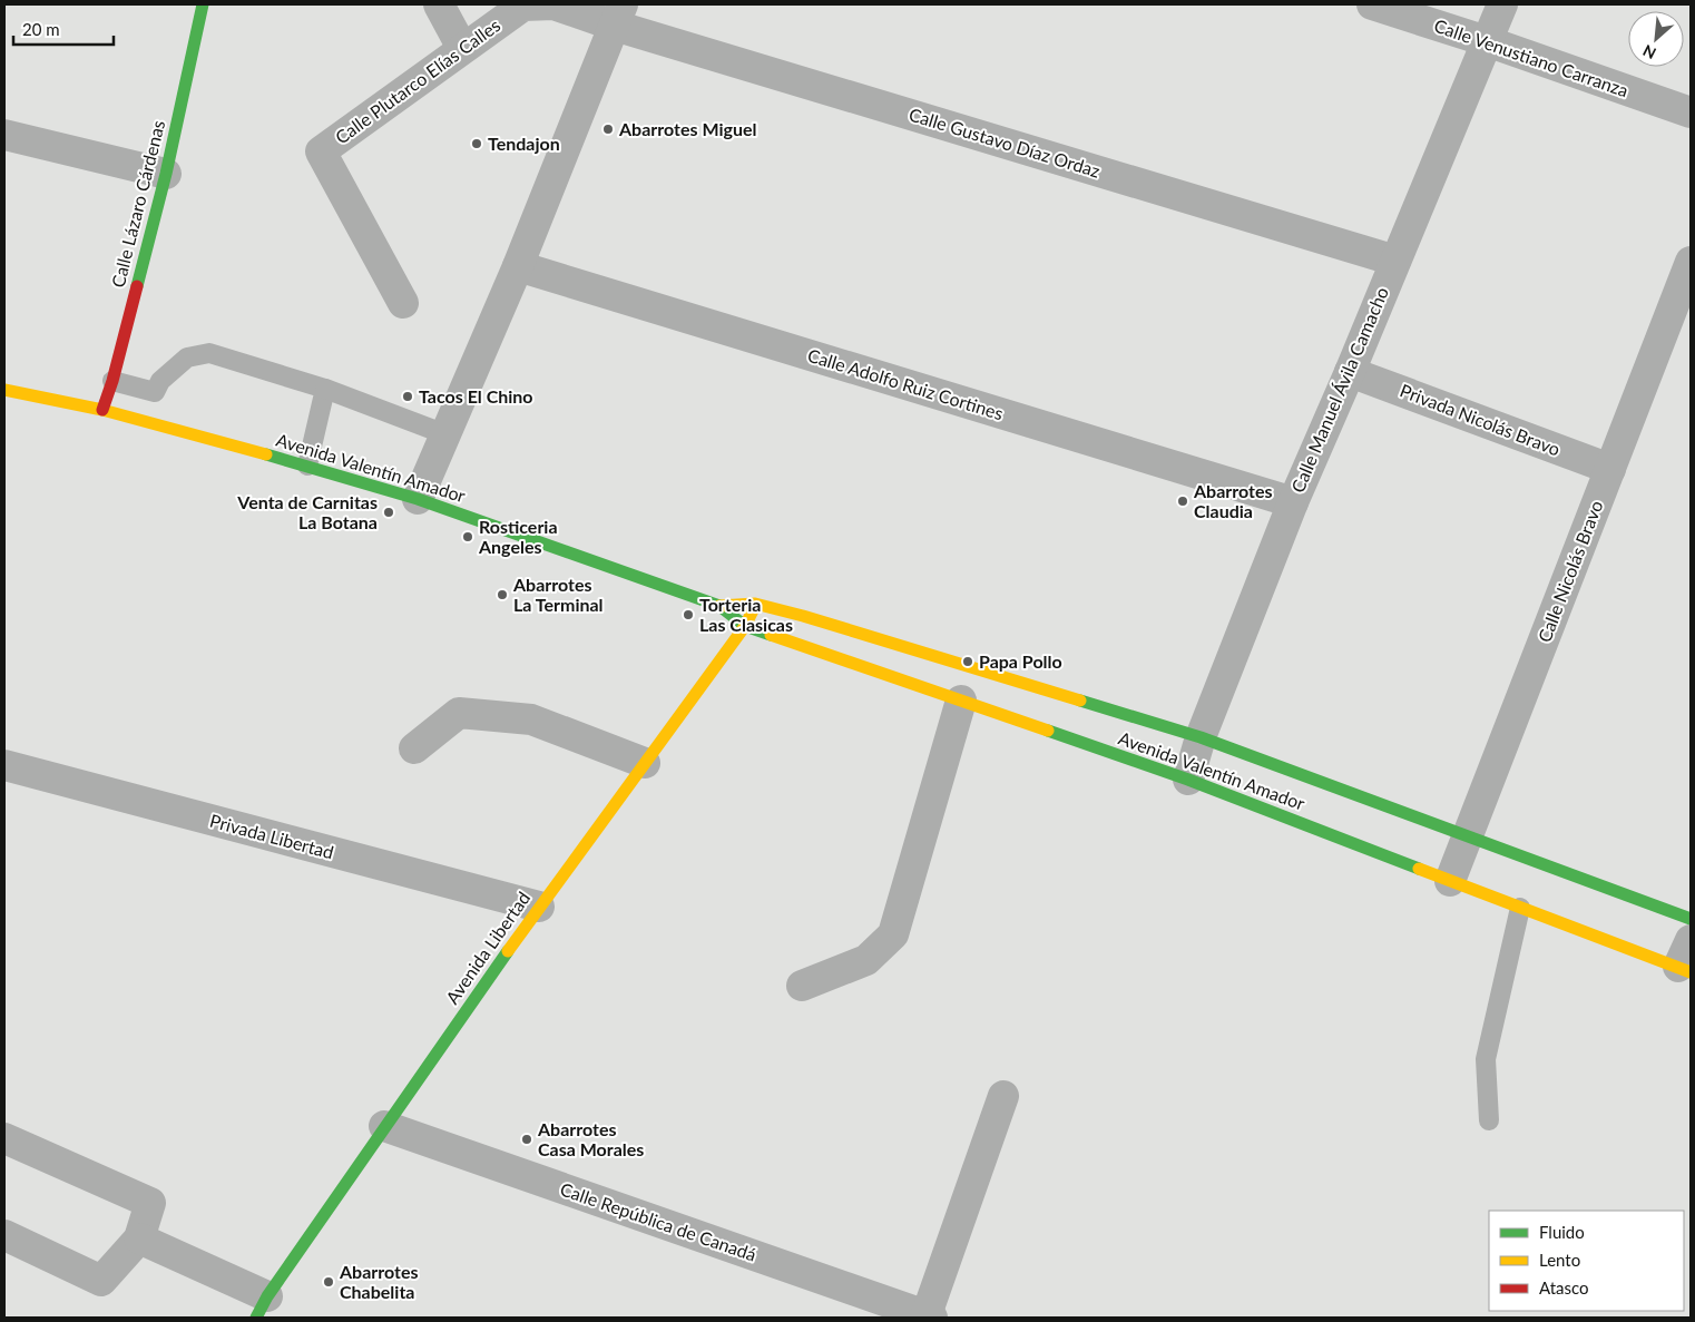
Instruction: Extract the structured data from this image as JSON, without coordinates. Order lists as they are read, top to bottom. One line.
{"streets":{"main road":["Calle Lázaro Cárdenas","Avenida Valentín Amador","Avenida Libertad"],"street":["Calle Venustiano Carranza","Calle Plutarco Elías Calles","Calle Gustavo Díaz Ordaz","Calle Adolfo Ruiz Cortines","Calle Manuel Ávila Camacho","Privada Nicolás Bravo","Calle Nicolás Bravo","Privada Libertad","Calle República de Canadá"]},"crossings":[["Calle Venustiano Carranza","Calle Manuel Ávila Camacho"],["Calle Plutarco Elías Calles","Calle Gustavo Díaz Ordaz"],["Calle Gustavo Díaz Ordaz","Calle Manuel Ávila Camacho"],["Calle Lázaro Cárdenas","Avenida Valentín Amador"],["Calle Adolfo Ruiz Cortines","Calle Manuel Ávila Camacho"],["Calle Manuel Ávila Camacho","Privada Nicolás Bravo"],["Calle Manuel Ávila Camacho","Avenida Valentín Amador"],["Privada Nicolás Bravo","Calle Nicolás Bravo"],["Avenida Valentín Amador","Calle Nicolás Bravo"],["Avenida Valentín Amador","Avenida Libertad"],["Privada Libertad","Avenida Libertad"],["Avenida Libertad","Calle República de Canadá"]],"places":["Abarrotes Miguel","Tendajon","Tacos El Chino","Abarrotes Claudia","Venta de Carnitas La Botana","Rosticeria Angeles","Abarrotes La Terminal","Torteria Las Clasicas","Papa Pollo","Abarrotes Casa Morales","Abarrotes Chabelita"],"legend":["Fluido","Lento","Atasco"],"scale_bar":"20 m","north":"bottom left"}
